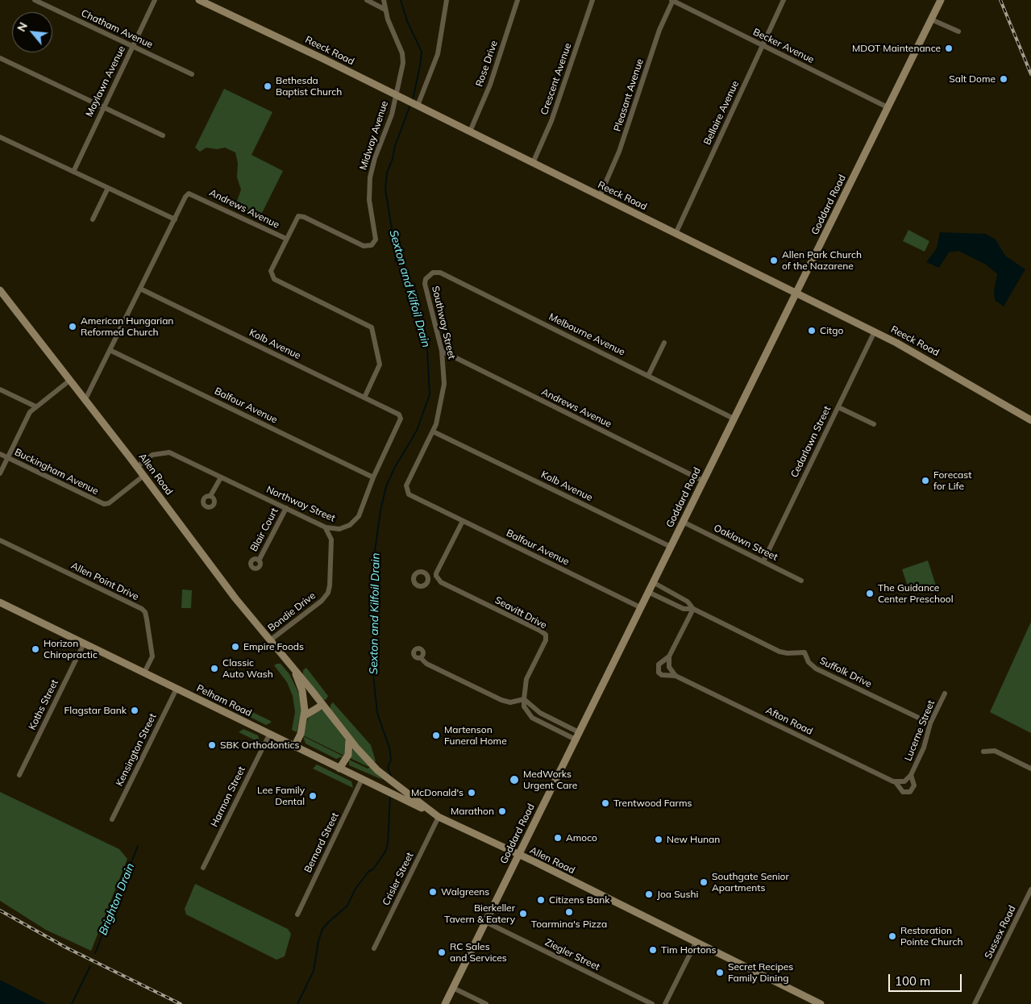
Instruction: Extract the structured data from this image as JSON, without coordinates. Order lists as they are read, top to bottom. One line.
{"streets":{"main road":["Reeck Road","Goddard Road","Allen Road","Pelham Road"],"street":["Chatham Avenue","Becker Avenue","Rose Drive","Crescent Avenue","Maylawn Avenue","Pleasant Avenue","Bellaire Avenue","Midway Avenue","Andrews Avenue","Southway Street","Melbourne Avenue","Kolb Avenue","Balfour Avenue","Cedarlawn Street","Buckingham Avenue","Northway Street","Blair Court","Oaklawn Street","Allen Point Drive","Bondie Drive","Seavitt Drive","Suffolk Drive","Koths Street","Afton Road","Lucerne Street","Kensington Street","Harmon Street","Bernard Street","Crisler Street","Sussex Road","Ziegler Street"]},"crossings":[["Chatham Avenue","Maylawn Avenue"],["Becker Avenue","Pleasant Avenue"],["Becker Avenue","Bellaire Avenue"],["Becker Avenue","Goddard Road"],["Reeck Road","Rose Drive"],["Reeck Road","Crescent Avenue"],["Reeck Road","Pleasant Avenue"],["Reeck Road","Bellaire Avenue"],["Reeck Road","Midway Avenue"],["Reeck Road","Goddard Road"],["Reeck Road","Cedarlawn Street"],["Midway Avenue","Andrews Avenue"],["Goddard Road","Andrews Avenue"],["Goddard Road","Melbourne Avenue"],["Goddard Road","Kolb Avenue"],["Goddard Road","Balfour Avenue"],["Goddard Road","Allen Road"],["Goddard Road","Oaklawn Street"],["Goddard Road","Suffolk Drive"],["Goddard Road","Ziegler Street"],["Andrews Avenue","Southway Street"],["Andrews Avenue","Kolb Avenue"],["Southway Street","Melbourne Avenue"],["Southway Street","Kolb Avenue"],["Southway Street","Balfour Avenue"],["Kolb Avenue","Northway Street"],["Balfour Avenue","Northway Street"],["Cedarlawn Street","Oaklawn Street"],["Buckingham Avenue","Allen Road"],["Allen Road","Northway Street"],["Allen Road","Bondie Drive"],["Allen Road","Pelham Road"],["Allen Road","Crisler Street"],["Northway Street","Blair Court"],["Northway Street","Bondie Drive"],["Allen Point Drive","Pelham Road"],["Suffolk Drive","Lucerne Street"],["Pelham Road","Koths Street"],["Pelham Road","Kensington Street"],["Pelham Road","Harmon Street"],["Pelham Road","Bernard Street"],["Pelham Road","Crisler Street"],["Afton Road","Lucerne Street"]],"water":["Sexton and Kilfoil Drain","Brighton Drain"],"places":["MDOT Maintenance","Salt Dome","Bethesda Baptist Church","Allen Park Church of the Nazarene","American Hungarian Reformed Church","Citgo","Forecast for Life","The Guidance Center Preschool","Empire Foods","Horizon Chiropractic","Classic Auto Wash","Flagstar Bank","Martenson Funeral Home","SBK Orthodontics","MedWorks Urgent Care","McDonald's","Lee Family Dental","Trentwood Farms","Marathon","Amoco","New Hunan","Southgate Senior Apartments","Walgreens","Joa Sushi","Citizens Bank","Toarmina's Pizza","Bierkeller Tavern & Eatery","Restoration Pointe Church","Tim Hortons","RC Sales and Services","Secret Recipes Family Dining"],"scale_bar":"100 m","north":"top left"}
